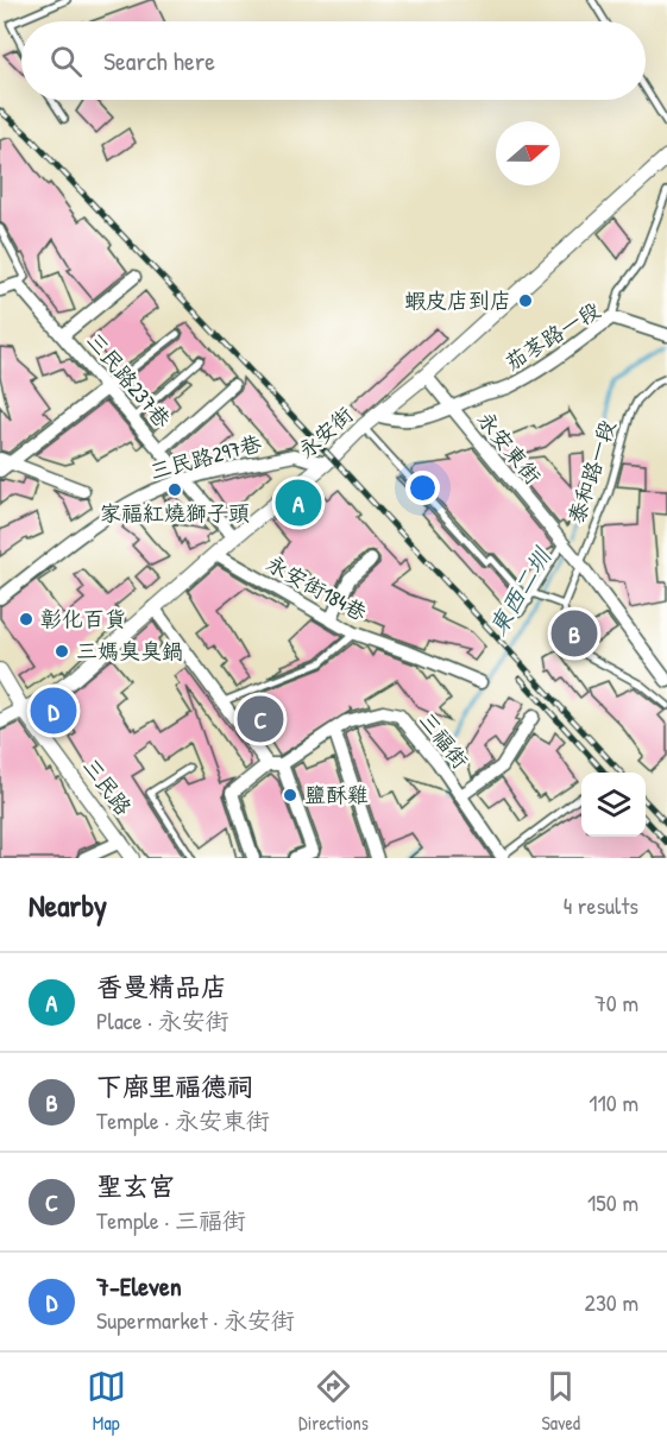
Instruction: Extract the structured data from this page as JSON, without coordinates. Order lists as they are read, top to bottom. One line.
{"streets":{"street":["茄苳路一段","三民路237巷","永安街","永安東街","三民路297巷","永安街184巷","三福街","三民路"],"lane":["泰和路一段"]},"crossings":[["茄苳路一段","永安街"],["茄苳路一段","永安東街"],["三民路237巷","永安街"],["三民路237巷","三民路297巷"],["永安街","永安東街"],["永安街","三民路297巷"],["永安街","永安街184巷"],["永安街","三民路"],["永安東街","泰和路一段"]],"water":["東西二圳"],"places":["蝦皮店到店","家福紅燒獅子頭","彰化百貨","三媽臭臭鍋","鹽酥雞"],"north":"right","page":{"search":"Search here","pins":["A","B","D","C"],"heading":["Nearby","4 results"],"list":[{"mark":"A","name":"香曼精品店","note":"Place · 永安街","value":"70 m"},{"mark":"B","name":"下廍里福德祠","note":"Temple · 永安東街","value":"110 m"},{"mark":"C","name":"聖玄宮","note":"Temple · 三福街","value":"150 m"},{"mark":"D","name":"7-Eleven","note":"Supermarket · 永安街","value":"230 m"}],"nav":["Map","Directions","Saved"]}}
